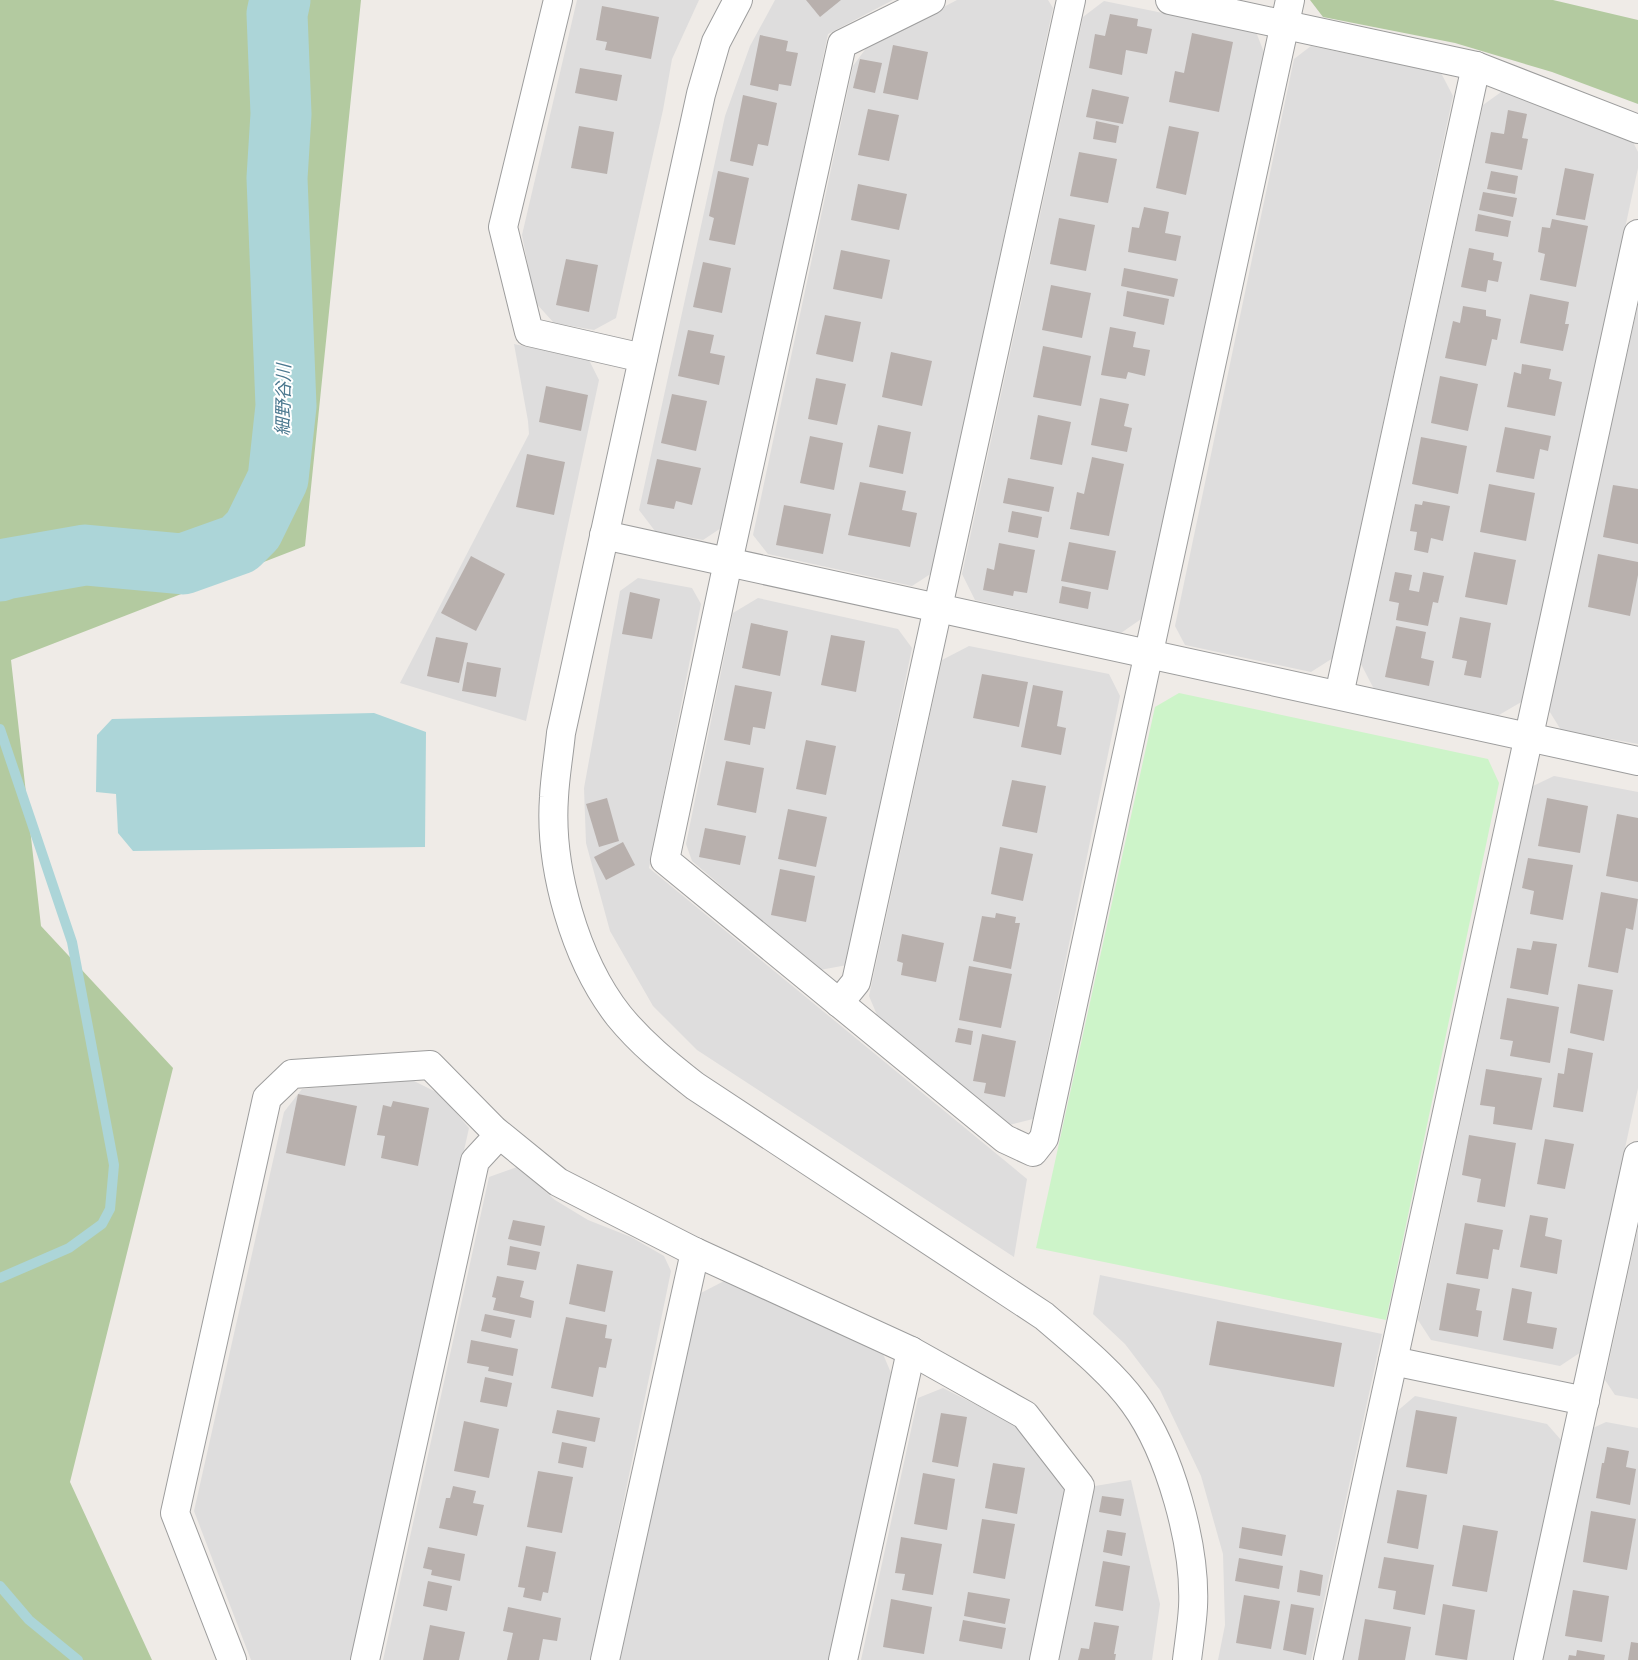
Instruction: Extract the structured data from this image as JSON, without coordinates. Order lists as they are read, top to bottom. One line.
{"water":["細野谷川"]}
